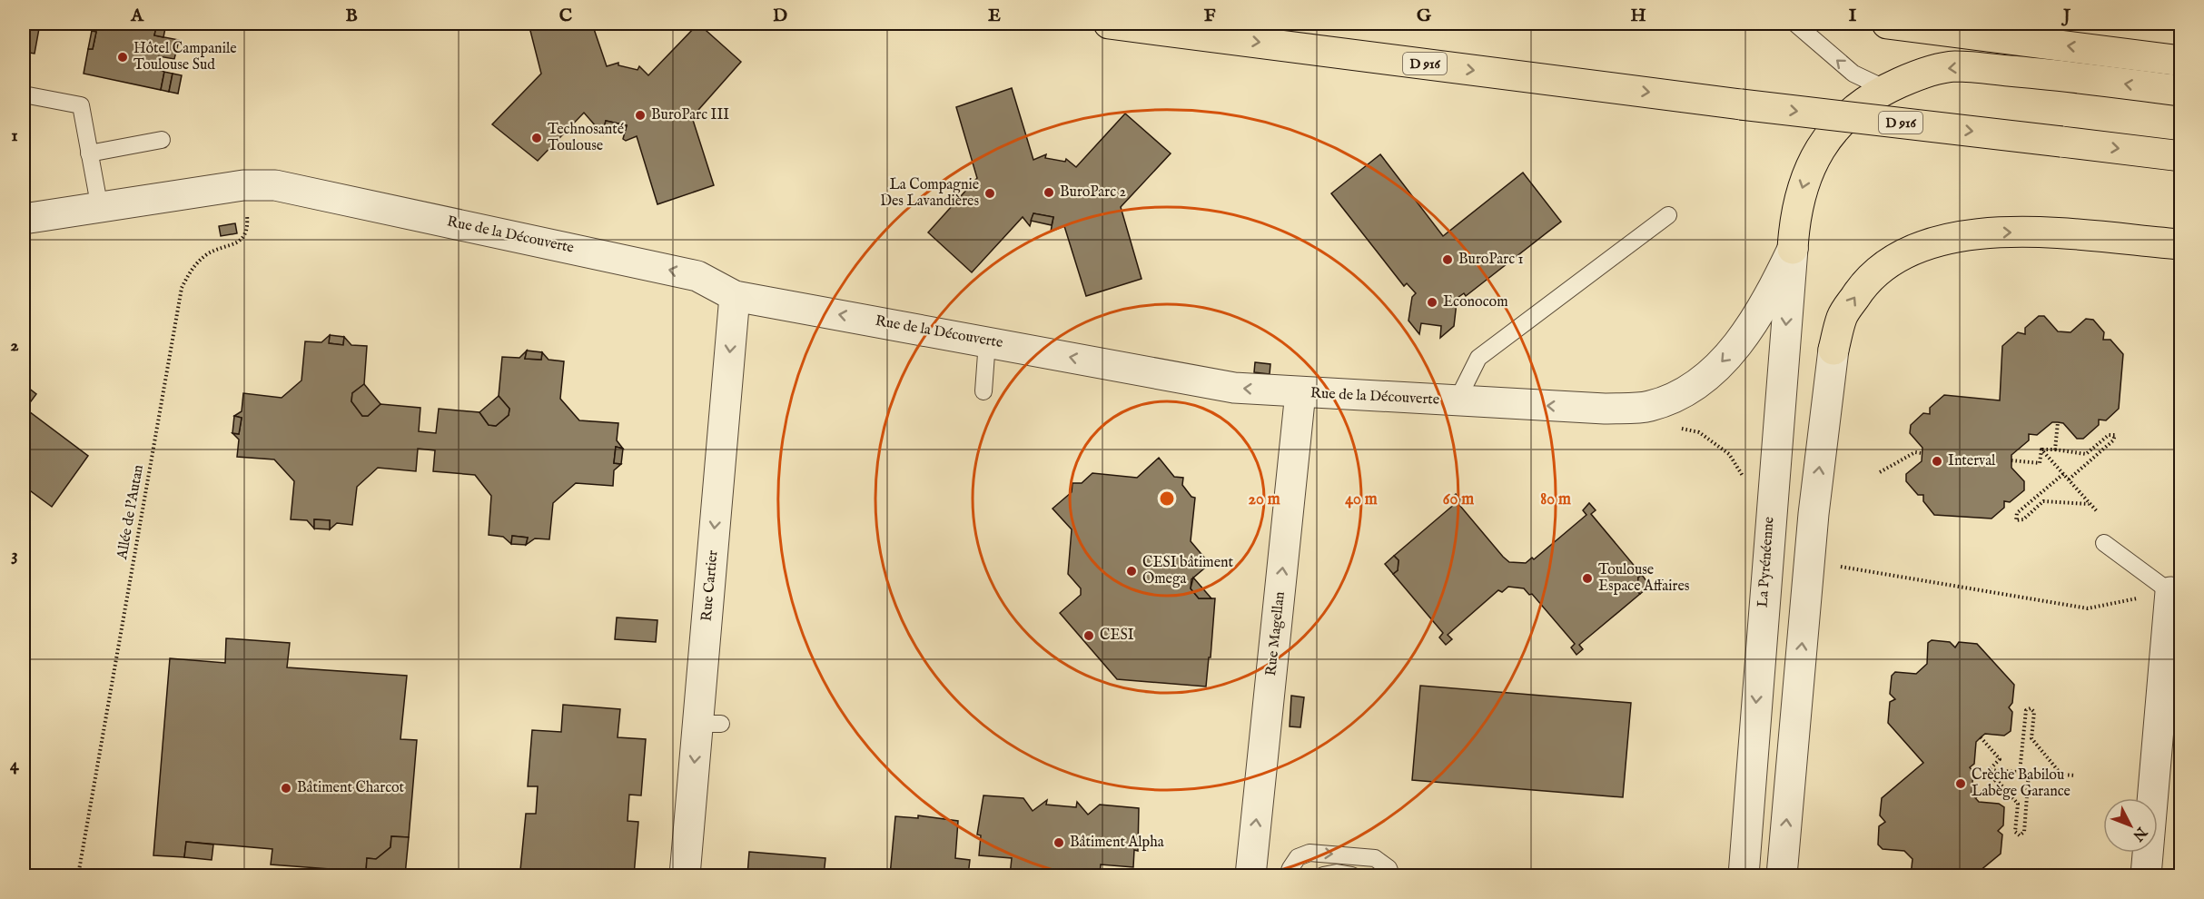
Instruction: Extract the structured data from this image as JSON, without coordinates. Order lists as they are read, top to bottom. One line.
{"streets":{"highway":["D 916"],"street":["Rue de la Découverte","La Pyrénéenne","Rue Cartier","Rue Magellan"],"path":["Allée de l'Autan"]},"crossings":[["Rue de la Découverte","Allée de l'Autan"],["Rue de la Découverte","La Pyrénéenne"],["Rue de la Découverte","Rue Cartier"],["Rue de la Découverte","Rue Magellan"]],"one_way":["Rue de la Découverte","Rue Cartier","Rue Magellan"],"places":["Hôtel Campanile Toulouse Sud","BuroParc III","Technosanté Toulouse","BuroParc 2","La Compagnie Des Lavandières","BuroParc 1","Econocom","Interval","CESI bâtiment Omega","Toulouse Espace Affaires","CESI","Crèche Babilou Labège Garance","Bâtiment Charcot","Bâtiment Alpha"],"north":"bottom right","grid":{"columns":["A","B","C","D","E","F","G","H","I","J"],"rows":["1","2","3","4"]},"rings":["20 m","40 m","60 m","80 m"]}
